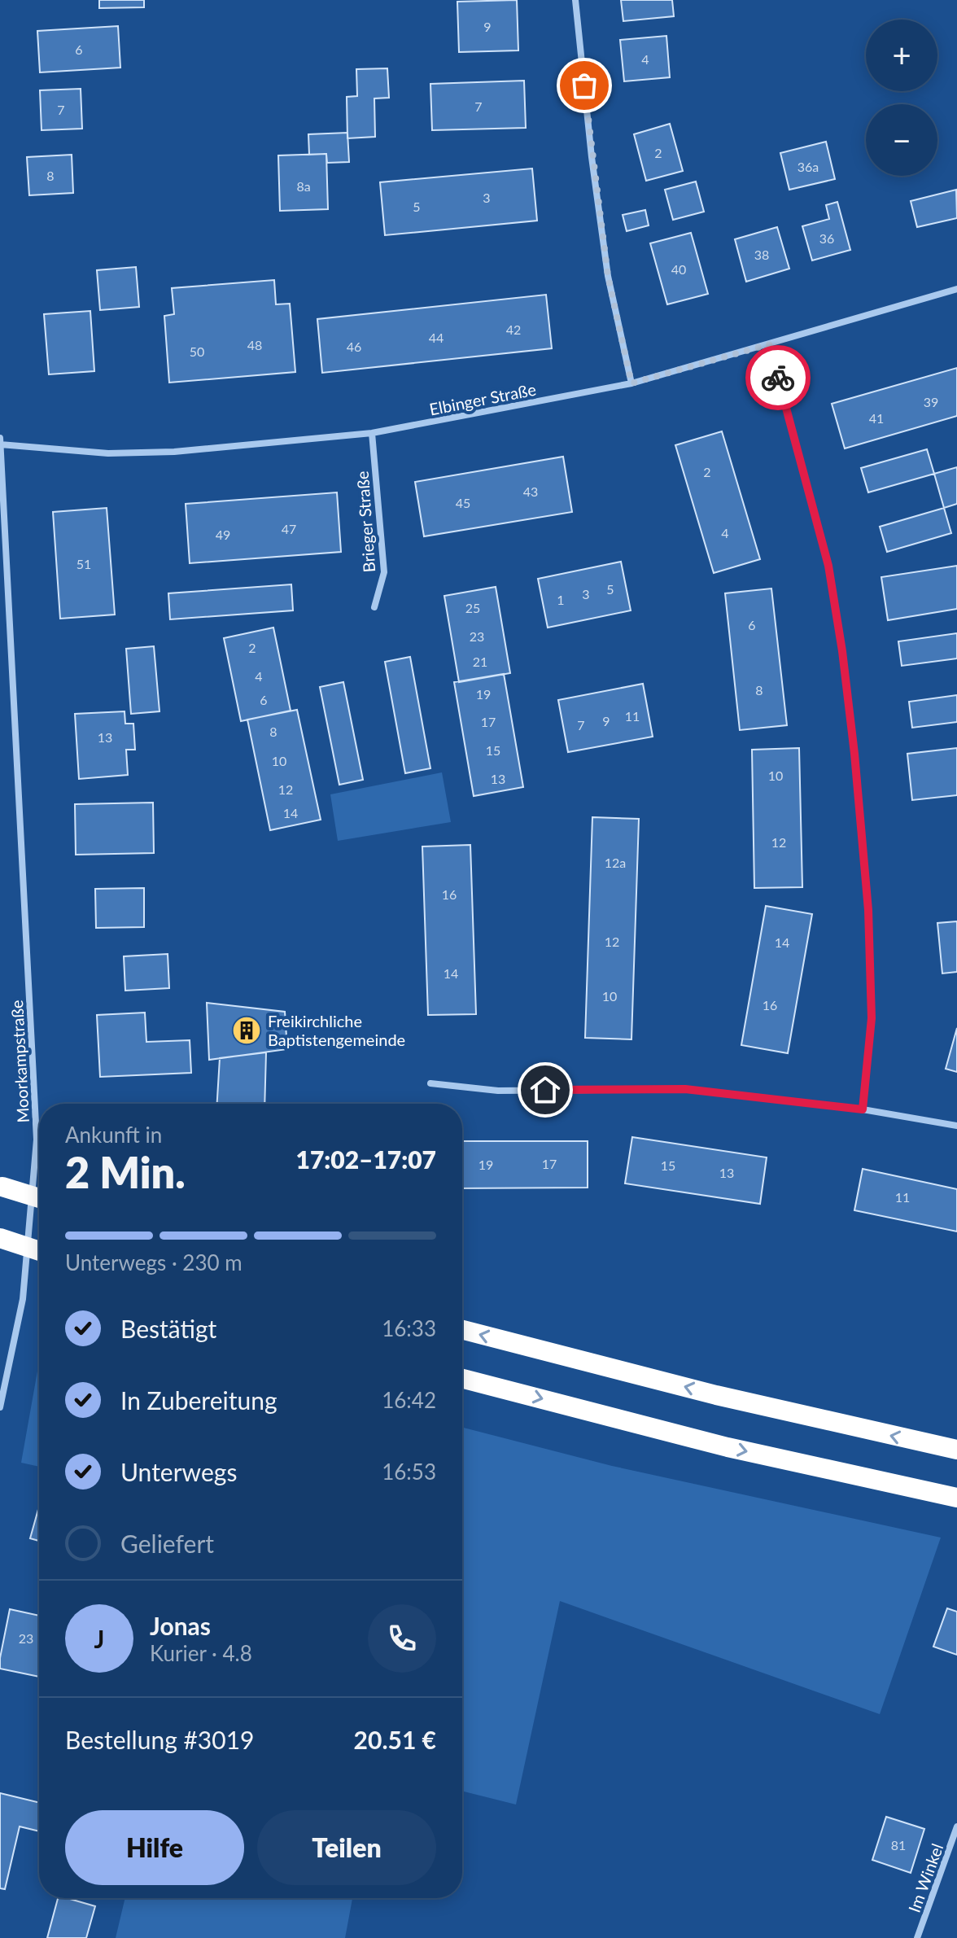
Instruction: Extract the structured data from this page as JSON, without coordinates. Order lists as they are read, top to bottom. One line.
{"streets":{"street":["Elbinger Straße","Brieger Straße","Moorkampstraße","Im Winkel"]},"crossings":[["Elbinger Straße","Brieger Straße"],["Elbinger Straße","Moorkampstraße"]],"places":{"building":["Freikirchliche Baptistengemeinde"]},"house_numbers":["9","6","4","7","7","2","36a","8","8a","3","5","36","38","40","42","44","48","46","50","39","41","2","43","45","47","4","49","51","5","3","1","25","6","23","2","21","4","8","19","6","11","9","17","7","8","13","15","10","10","13","12","14","12","12a","16","12","14","14","10","16","17","19","15","13","11","23","81"],"page":{"map_buttons":["+","−"],"heading":["2 Min.","Ankunft in","17:02–17:07"],"panel":["Jonas","Kurier · 4.8","Bestellung #3019","20.51 €"],"bar":"Unterwegs · 230 m","list":[["Bestätigt","16:33"],["In Zubereitung","16:42"],["Unterwegs","16:53"],"Geliefert"],"round":"J","buttons":["Hilfe","Teilen"]}}
